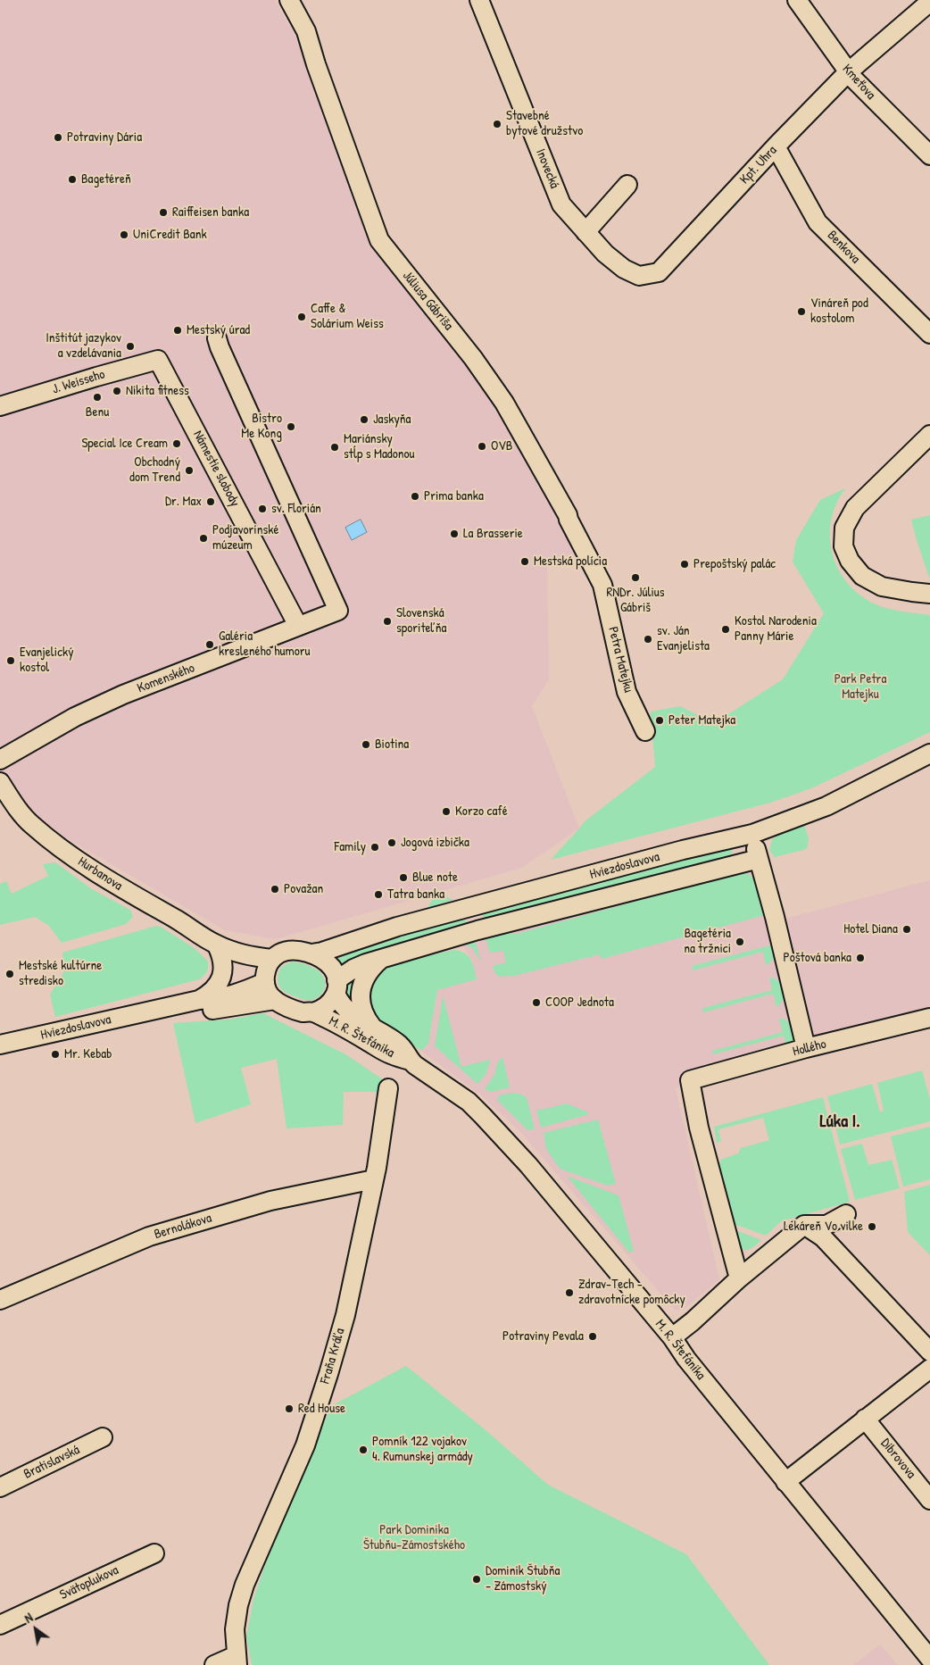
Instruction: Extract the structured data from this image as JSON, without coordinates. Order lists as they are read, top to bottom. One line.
{"streets":{"street":["Kmeťova","Kpt. Uhra","Inovecká","Benkova","Júliusa Gábriša","J. Weisseho","Námestie slobody","Petra Matejku","Komenského","Hviezdoslavova","Hurbanova","M. R. Štefánika","Hollého","Bernolákova","Fraňa Kráľa","Dibrovova","Bratislavská","Svätoplukova"]},"crossings":[["Kmeťova","Kpt. Uhra"],["Kpt. Uhra","Inovecká"],["Kpt. Uhra","Benkova"],["Júliusa Gábriša","Petra Matejku"],["J. Weisseho","Námestie slobody"],["Námestie slobody","Komenského"],["Hviezdoslavova","Hurbanova"],["Hviezdoslavova","M. R. Štefánika"],["Hurbanova","M. R. Štefánika"],["Bernolákova","Fraňa Kráľa"]],"districts":["Lúka I."],"parks":["Park Petra Matejku","Park Dominika Štubňu-Zámostského"],"places":["Stavebné bytové družstvo","Potraviny Dária","Bagetéreň","Raiffeisen banka","UniCredit Bank","Vináreň pod kostolom","Caffe & Solárium Weiss","Mestský úrad","Inštitút jazykov a vzdelávania","Nikita fitness","Benu","Jaskyňa","Bistro Me Kong","Special Ice Cream","OVB","Mariánsky stĺp s Madonou","Obchodný dom Trend","Prima banka","Dr. Max","sv. Florián","La Brasserie","Podjavorinské múzeum","Mestská polícia","Prepoštský palác","RNDr. Július Gábriš","Slovenská sporiteľňa","Kostol Narodenia Panny Márie","sv. Ján Evanjelista","Galéria kresleného humoru","Evanjelický kostol","Peter Matejka","Biotina","Korzo café","Jogová izbička","Family","Blue note","Považan","Tatra banka","Hotel Diana","Bagetéria na tržnici","Poštová banka","Mestské kultúrne stredisko","COOP Jednota","Mr. Kebab","Lekáreň Vo vilke","Zdrav-Tech - zdravotnícke pomôcky","Potraviny Pevala","Red House","Pomník 122 vojakov 4. Rumunskej armády","Dominik Štubňa - Zámostský"],"north":"top left"}
